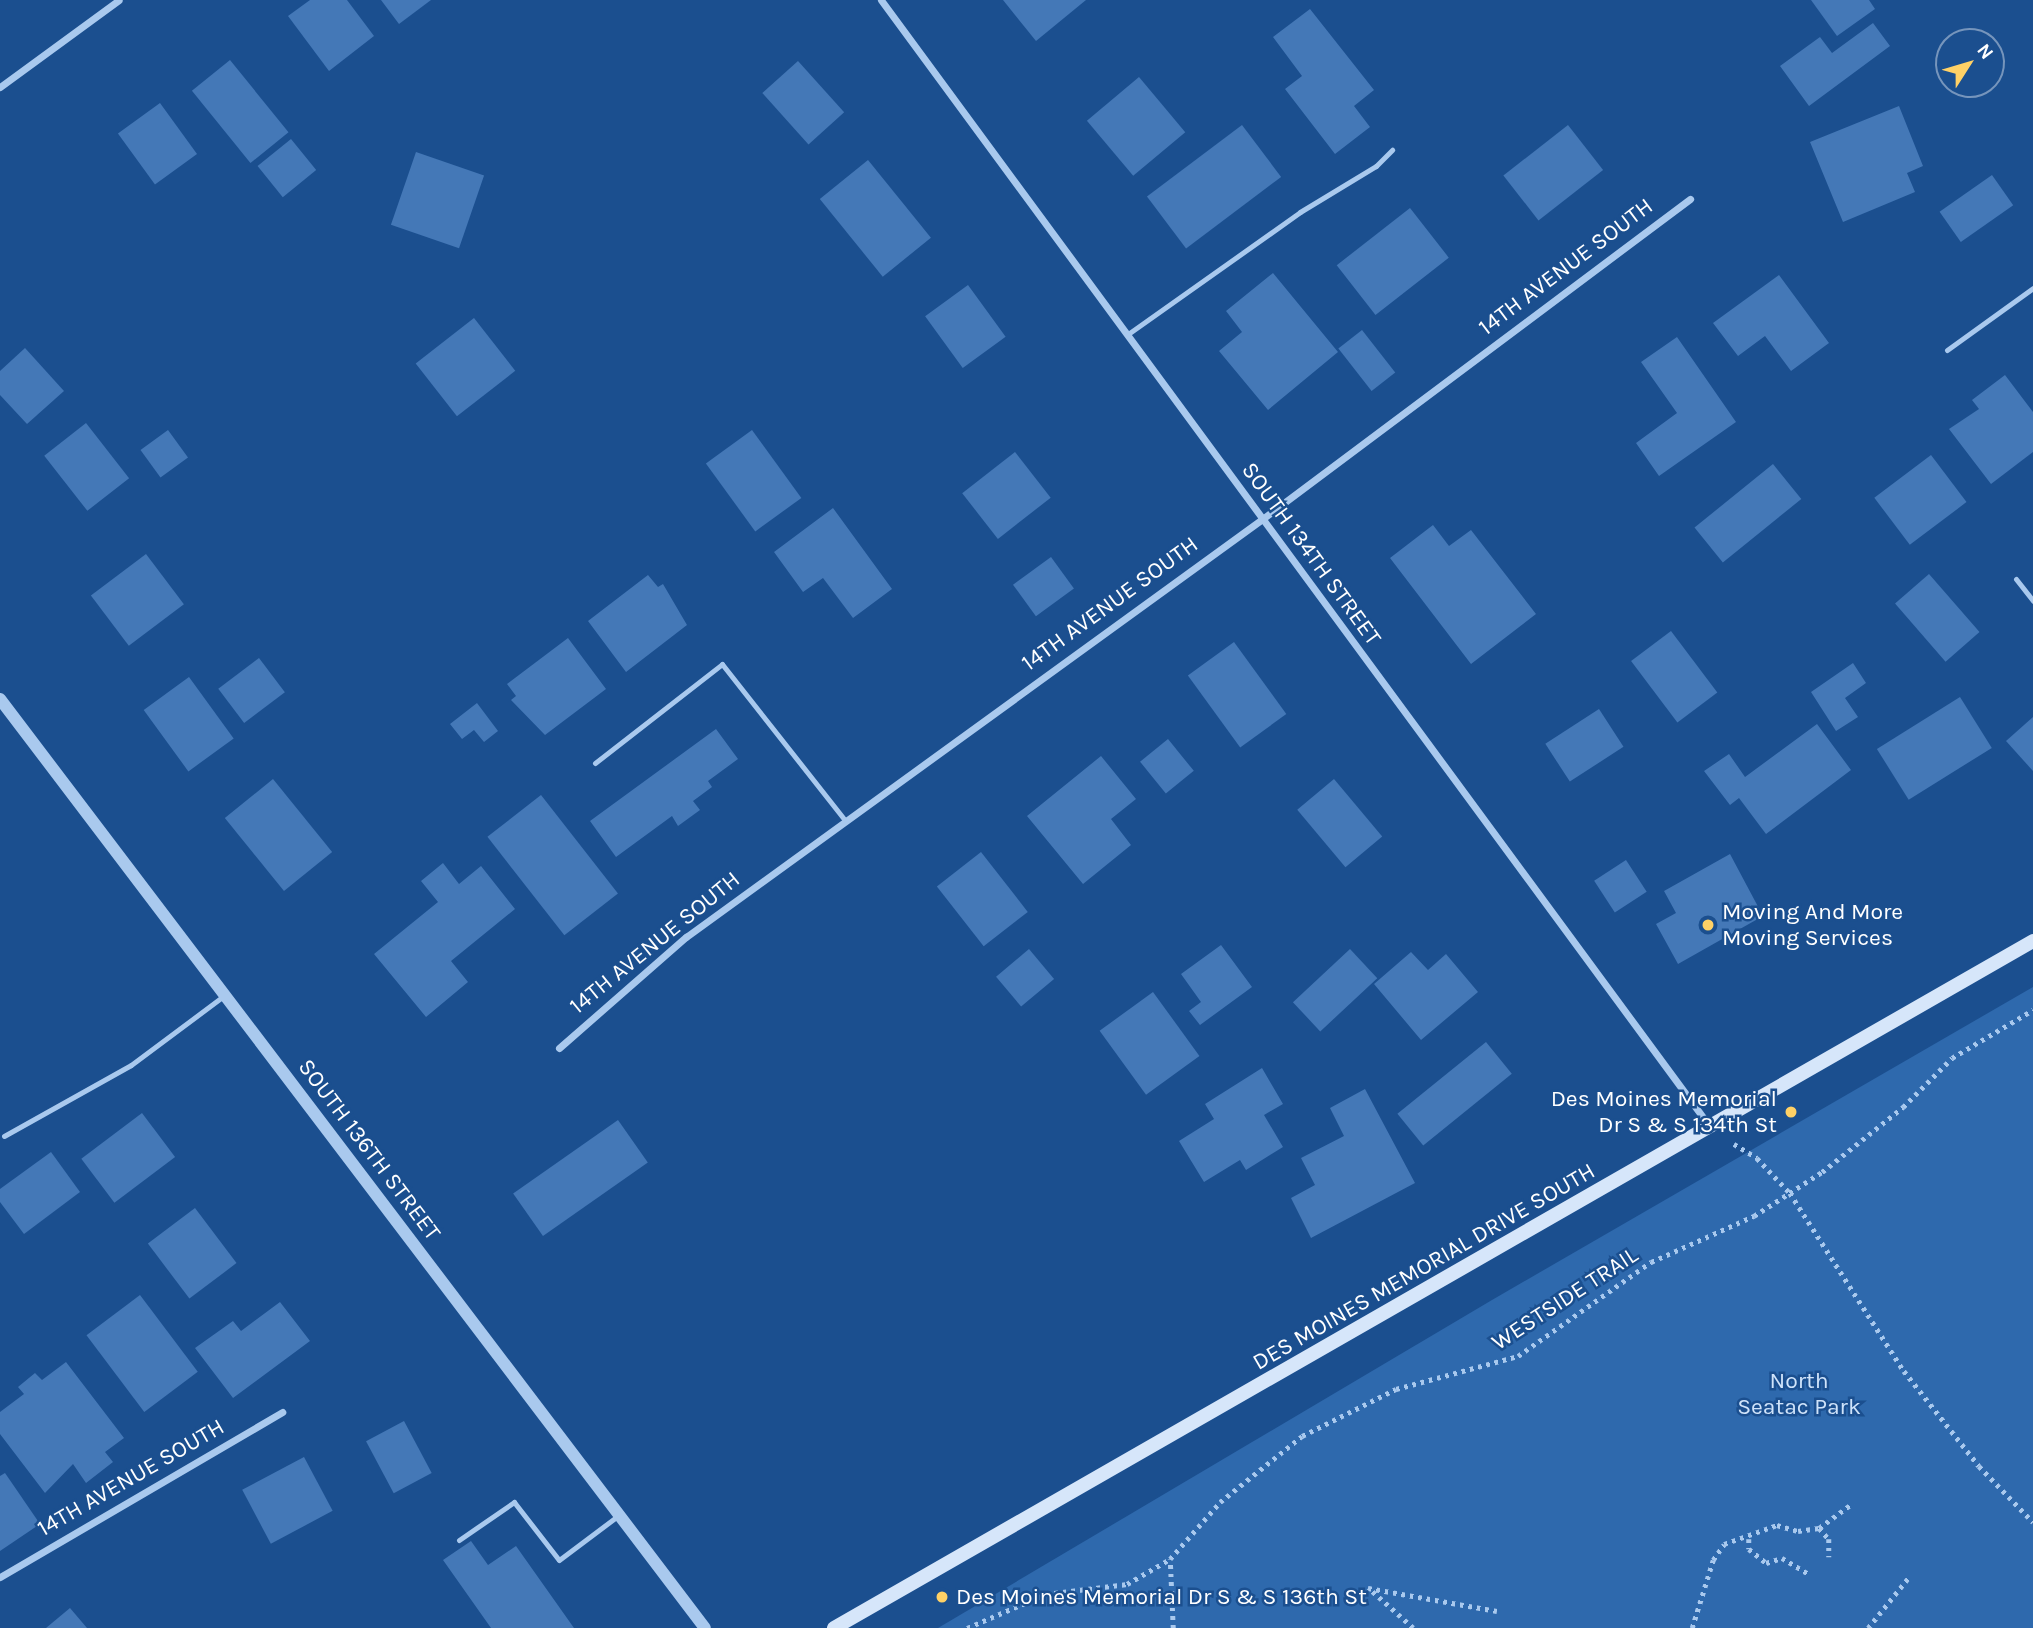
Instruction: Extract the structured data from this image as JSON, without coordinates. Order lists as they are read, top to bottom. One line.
{"streets":{"main road":["DES MOINES MEMORIAL DRIVE SOUTH"],"street":["14TH AVENUE SOUTH","SOUTH 134TH STREET","SOUTH 136TH STREET"],"path":["WESTSIDE TRAIL"]},"crossings":[["14TH AVENUE SOUTH","SOUTH 134TH STREET"],["SOUTH 134TH STREET","DES MOINES MEMORIAL DRIVE SOUTH"]],"parks":["North Seatac Park"],"places":["Moving And More Moving Services","Des Moines Memorial Dr S & S 134th St","Des Moines Memorial Dr S & S 136th St"],"north":"top right"}
